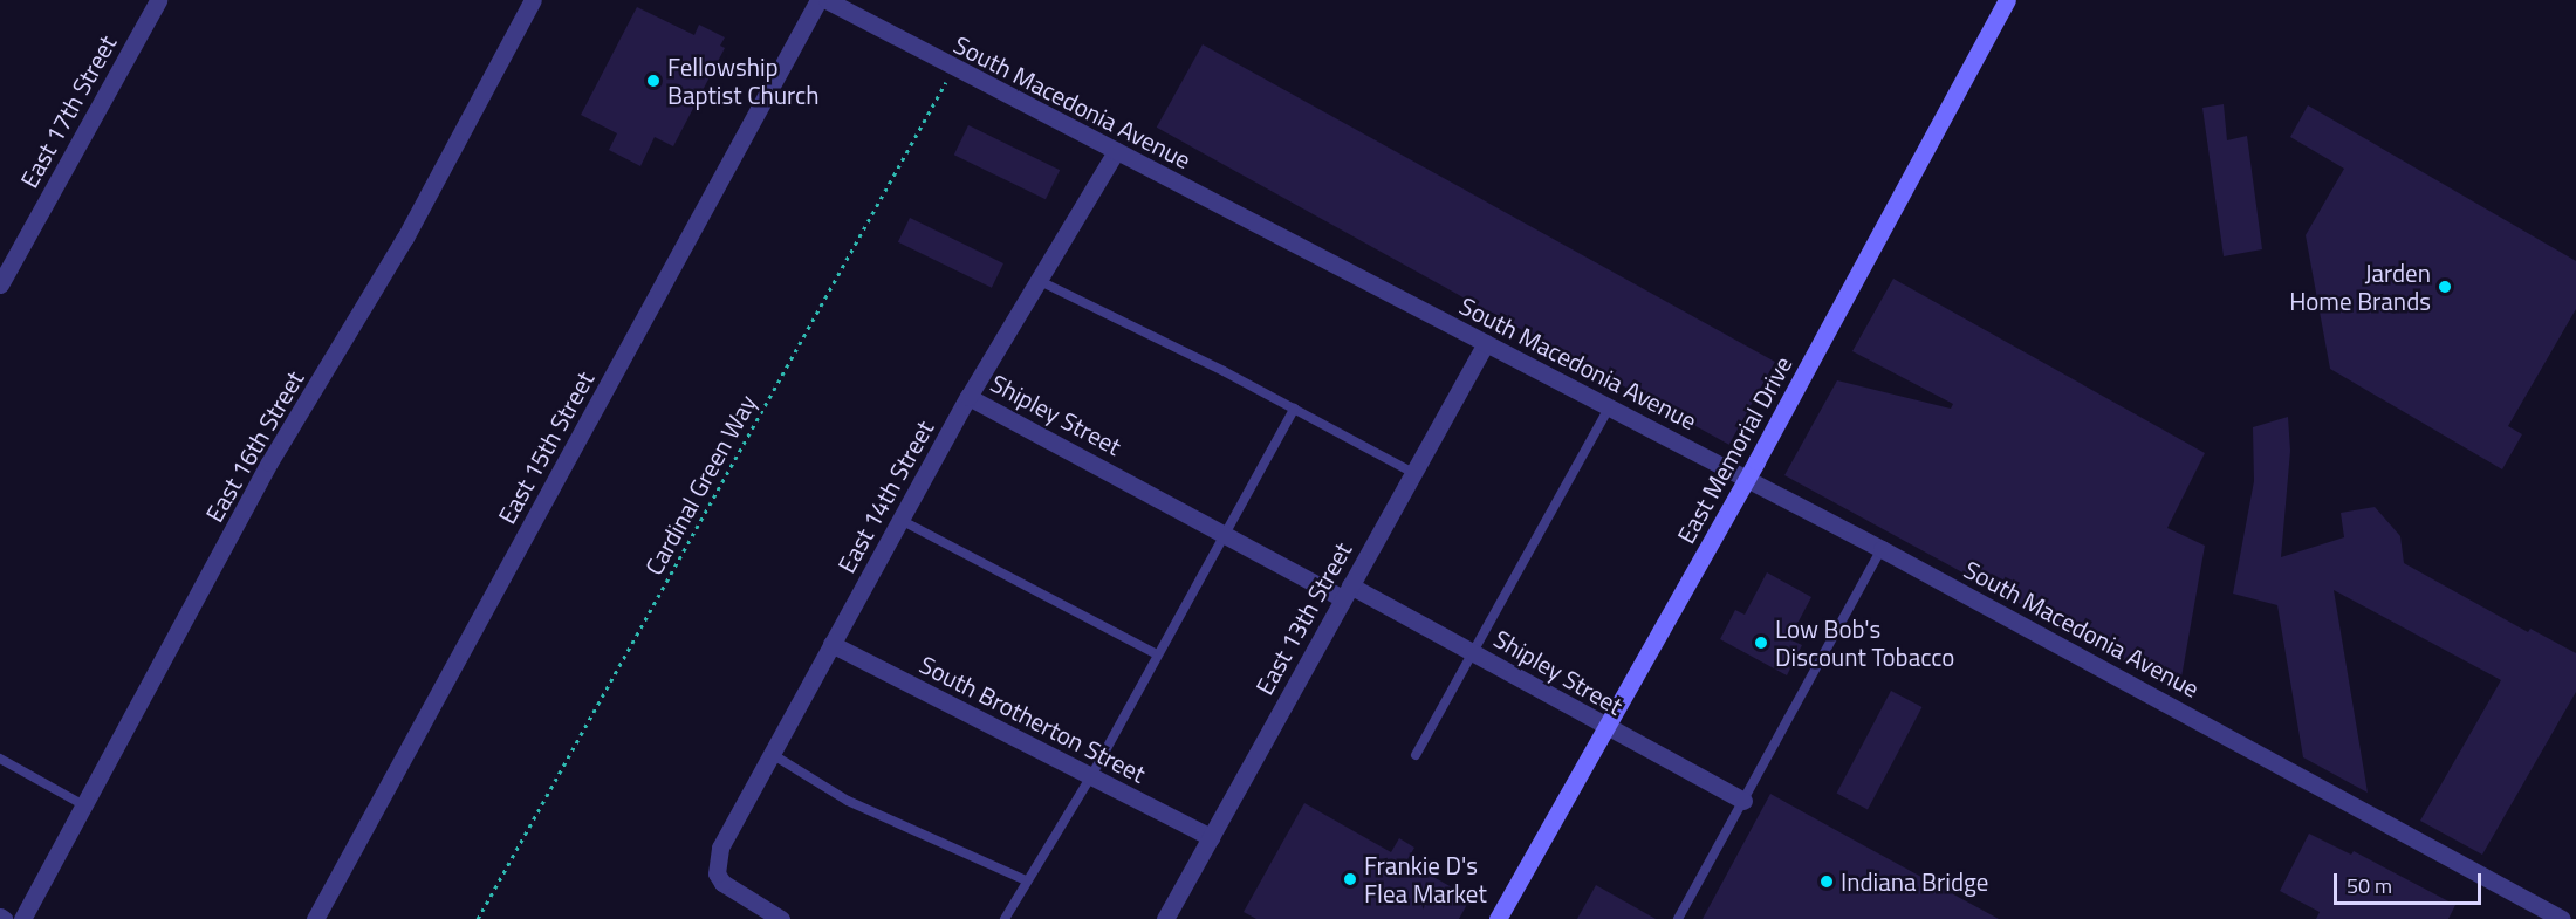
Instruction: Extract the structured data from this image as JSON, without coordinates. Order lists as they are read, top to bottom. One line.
{"streets":{"main road":["East Memorial Drive"],"street":["South Macedonia Avenue","East 17th Street","Shipley Street","East 16th Street","East 15th Street","East 14th Street","East 13th Street","South Brotherton Street"],"path":["Cardinal Green Way"]},"crossings":[["South Macedonia Avenue","East Memorial Drive"],["South Macedonia Avenue","Cardinal Green Way"],["South Macedonia Avenue","East 14th Street"],["South Macedonia Avenue","East 13th Street"],["Shipley Street","East Memorial Drive"],["Shipley Street","East 14th Street"],["Shipley Street","East 13th Street"],["East 14th Street","South Brotherton Street"],["East 13th Street","South Brotherton Street"]],"places":["Fellowship Baptist Church","Jarden Home Brands","Low Bob's Discount Tobacco","Frankie D's Flea Market","Indiana Bridge"],"scale_bar":"50 m"}
